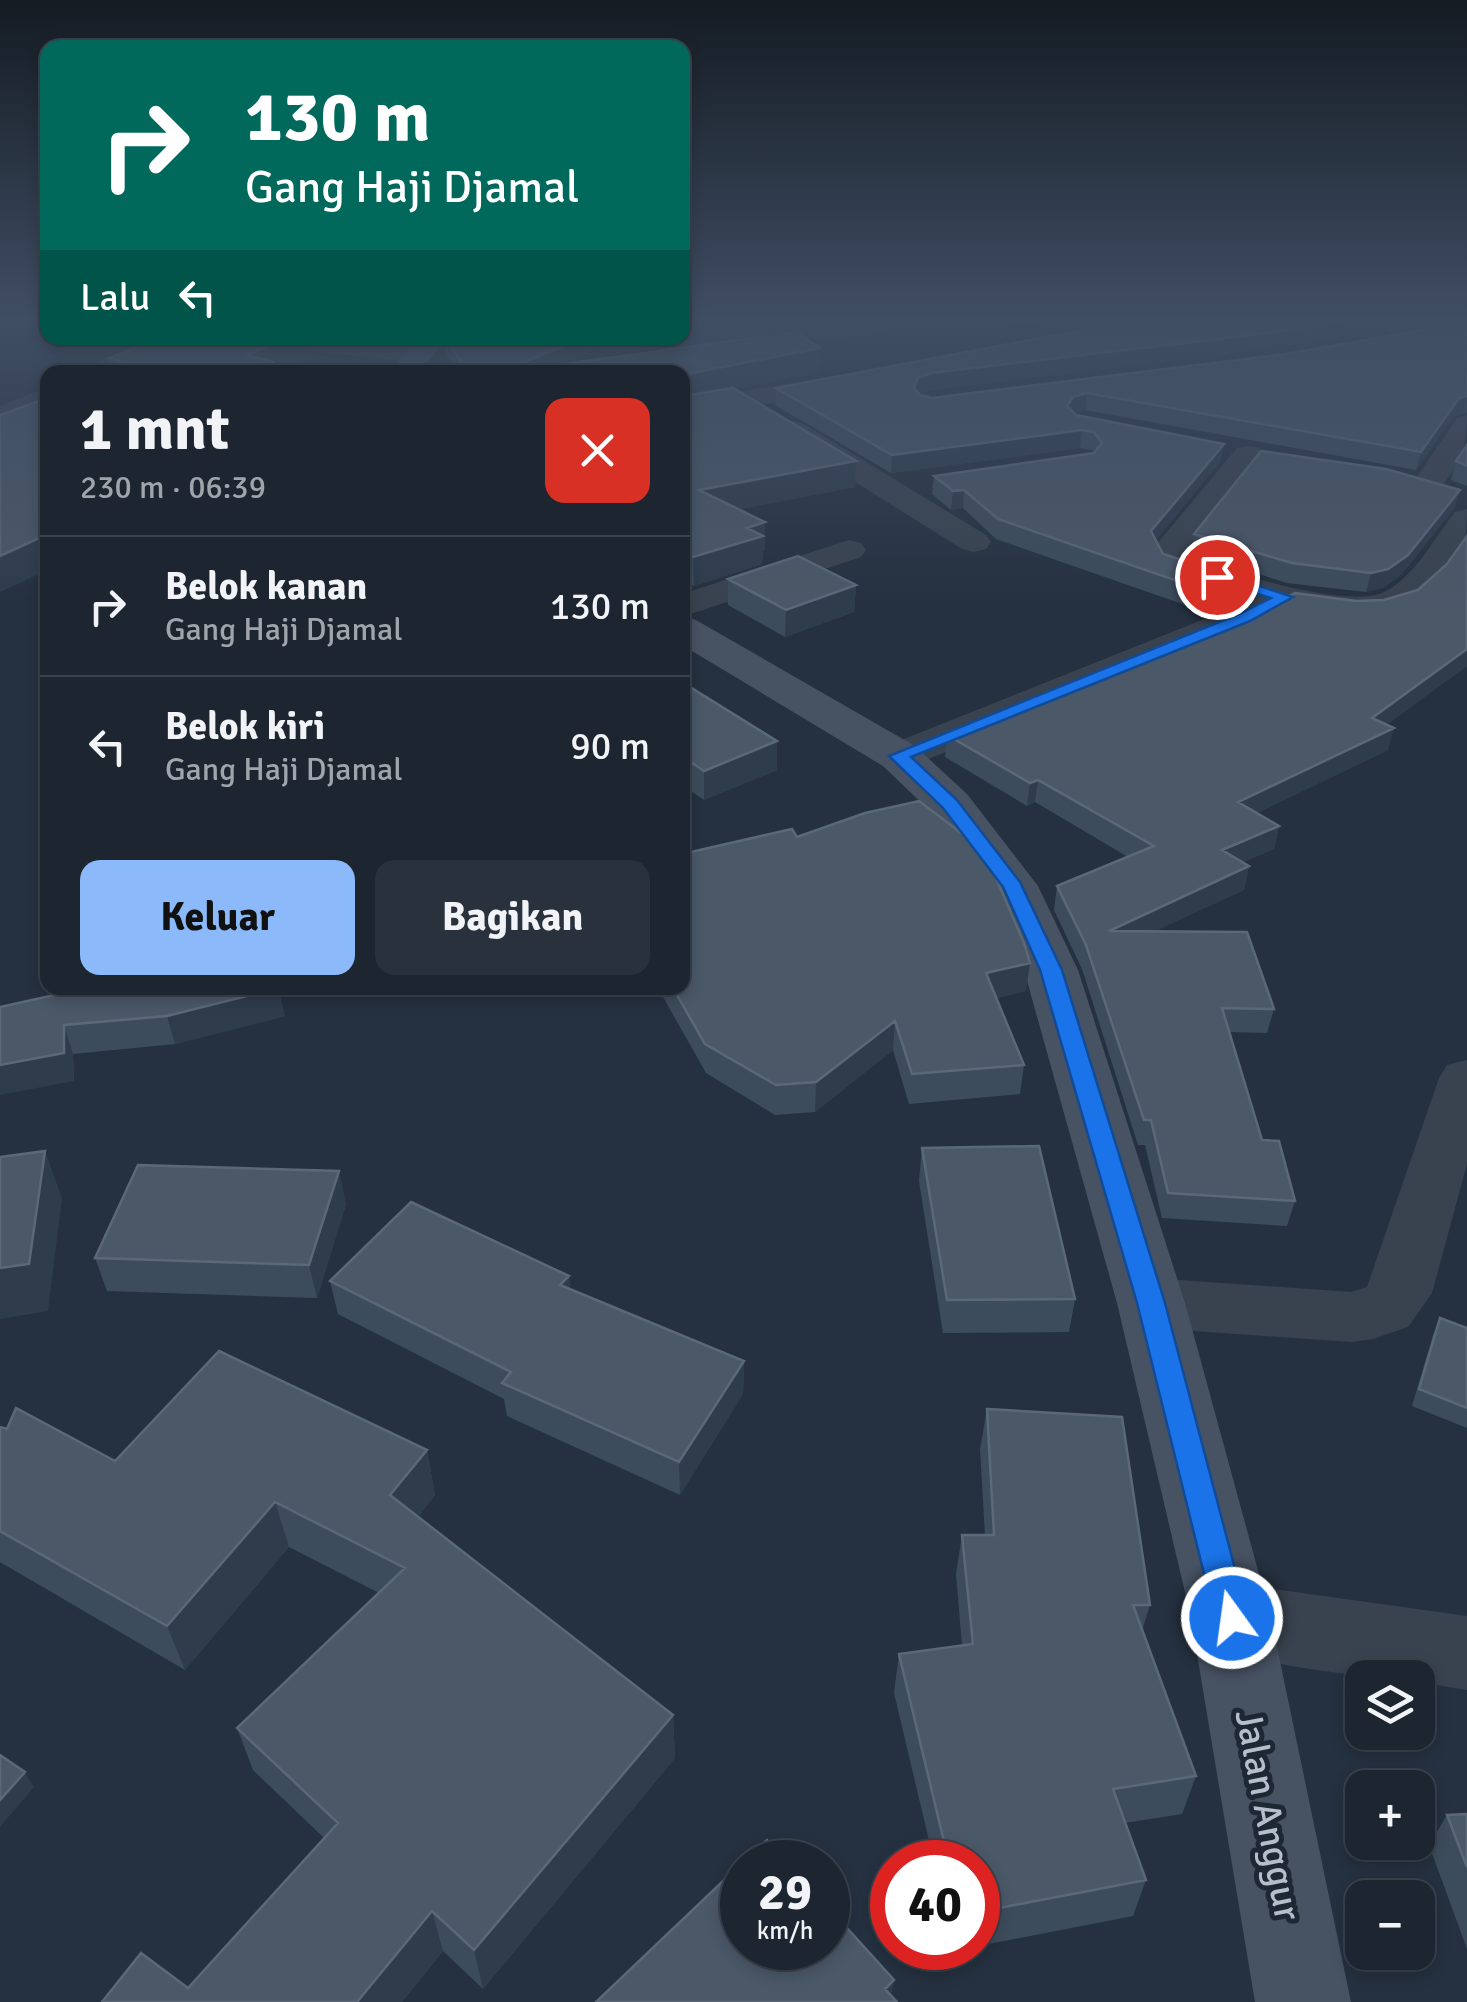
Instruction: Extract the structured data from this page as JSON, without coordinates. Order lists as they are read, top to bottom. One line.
{"streets":{"street":["Jalan Anggur"]},"page":{"turn":["130 m","Gang Haji Djamal"],"then":"Lalu","heading":["1 mnt","230 m · 06:39"],"list":[{"name":"Belok kanan","note":"Gang Haji Djamal","value":"130 m"},{"name":"Belok kiri","note":"Gang Haji Djamal","value":"90 m"}],"buttons":["Keluar","Bagikan"],"map_buttons":["+","−"],"speed":"29 km/h","limit":"40"}}
